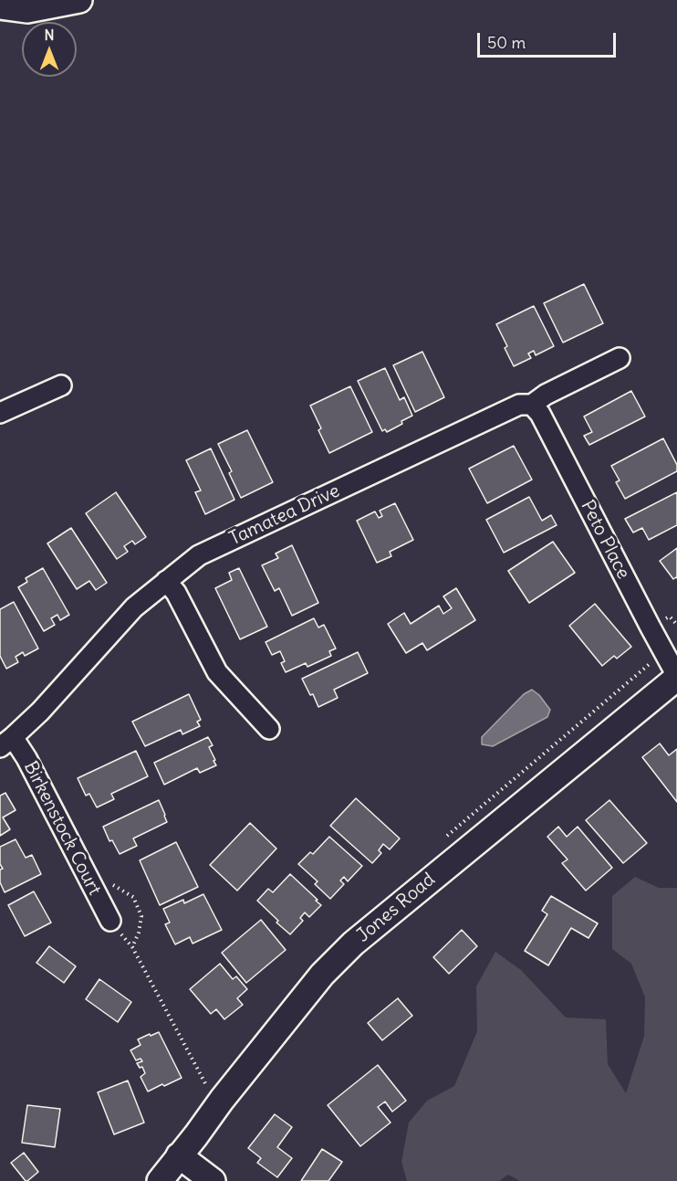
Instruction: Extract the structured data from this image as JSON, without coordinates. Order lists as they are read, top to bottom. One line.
{"streets":{"street":["Tamatea Drive","Peto Place","Birkenstock Court","Jones Road"]},"crossings":[["Tamatea Drive","Peto Place"],["Tamatea Drive","Birkenstock Court"],["Peto Place","Jones Road"]],"scale_bar":"50 m","north":"top"}
